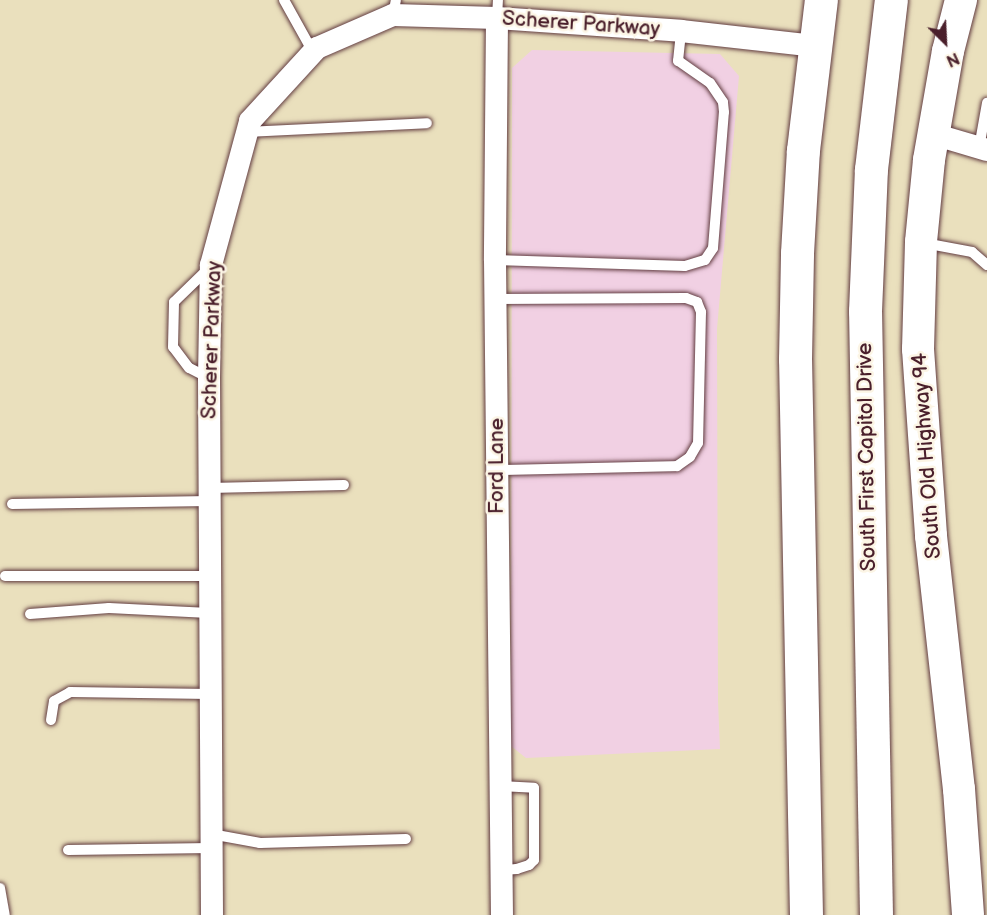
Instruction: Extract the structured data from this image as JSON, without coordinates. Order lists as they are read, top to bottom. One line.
{"streets":{"highway":["South First Capitol Drive"],"street":["Scherer Parkway","South Old Highway 94","Ford Lane"]},"crossings":[["Scherer Parkway","Ford Lane"]],"north":"bottom right"}
